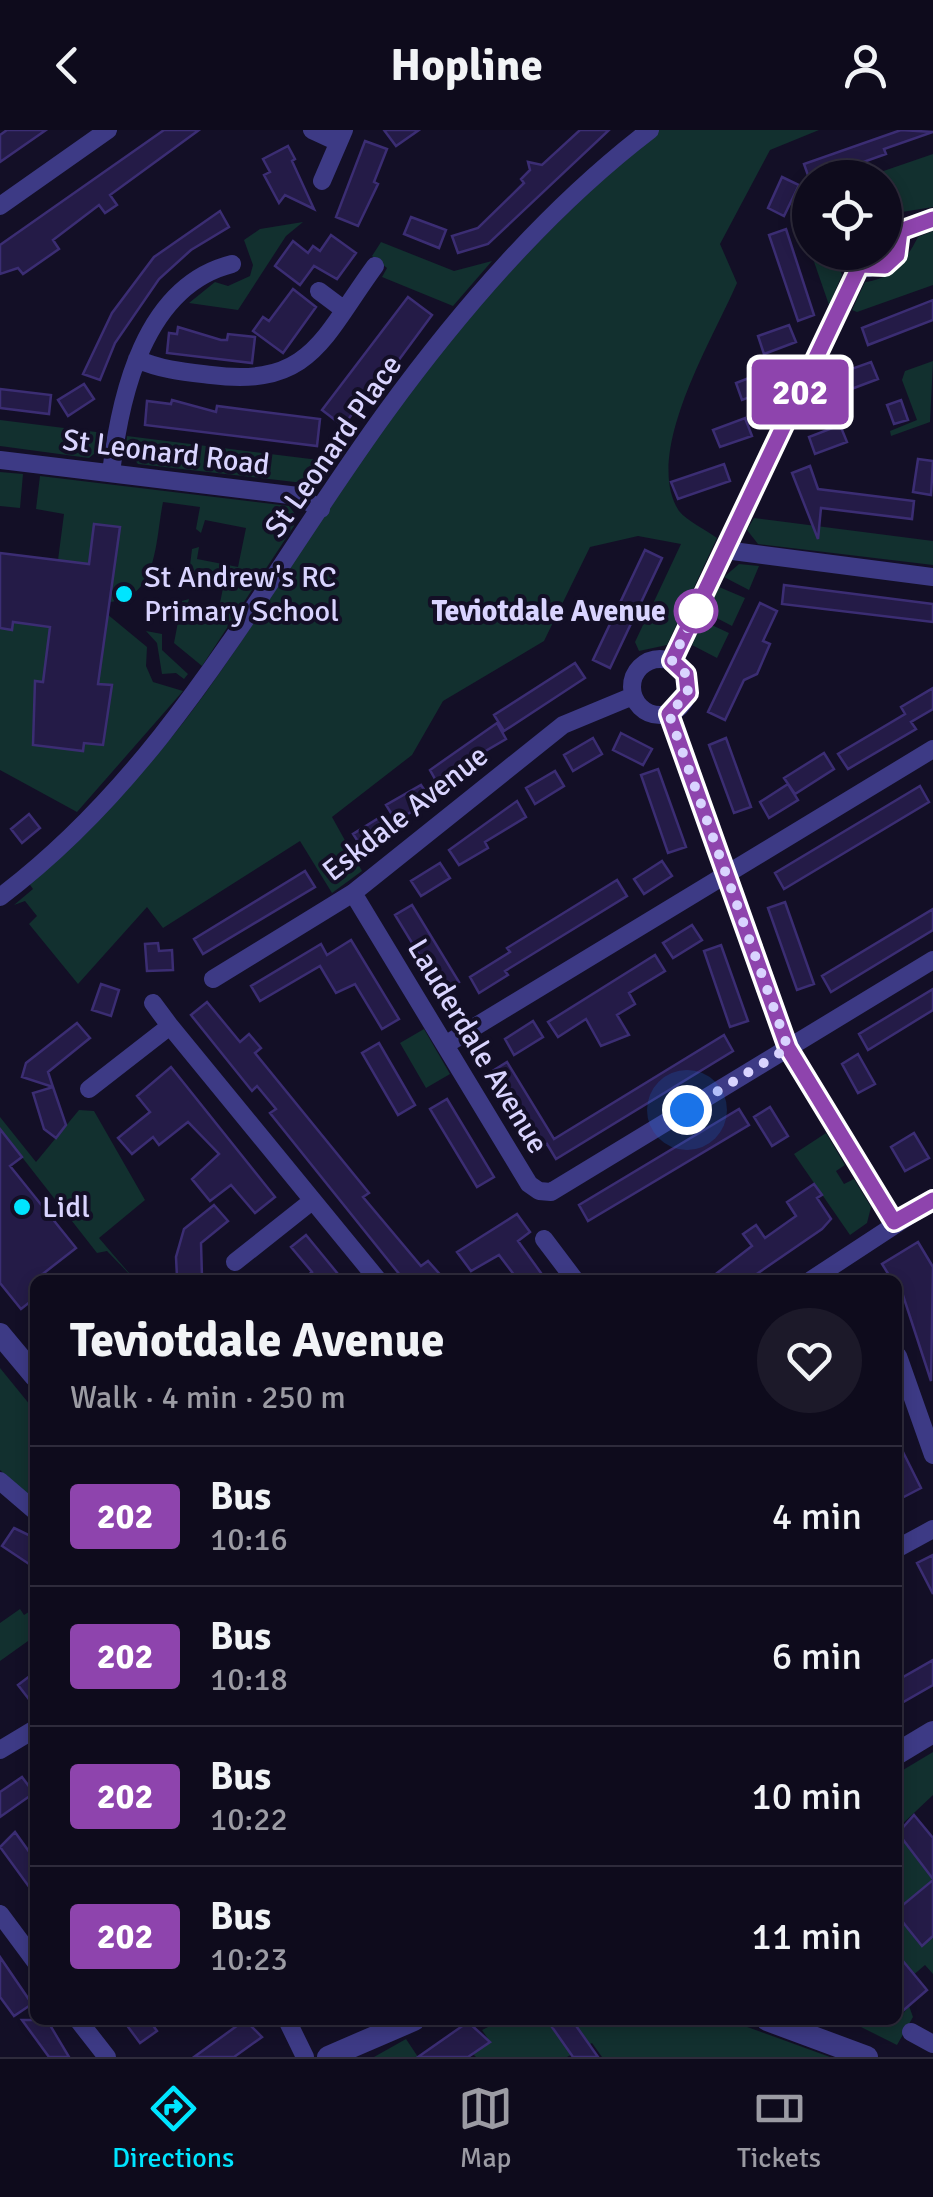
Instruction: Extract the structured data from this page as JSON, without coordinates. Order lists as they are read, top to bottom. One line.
{"streets":{"street":["St Leonard Place","St Leonard Road","Eskdale Avenue","Lauderdale Avenue"]},"crossings":[["St Leonard Place","St Leonard Road"],["Eskdale Avenue","Lauderdale Avenue"]],"places":["St Andrew's RC Primary School","Teviotdale Avenue","Lidl"],"lines":["bus line 202"],"page":{"header":"Hopline","on_map":"202","heading":["Teviotdale Avenue","Walk · 4 min · 250 m"],"list":[{"mark":"202","name":"Bus","note":"10:16","value":"4 min"},{"mark":"202","name":"Bus","note":"10:18","value":"6 min"},{"mark":"202","name":"Bus","note":"10:22","value":"10 min"},{"mark":"202","name":"Bus","note":"10:23","value":"11 min"}],"tabs":["Directions","Map","Tickets"]}}
